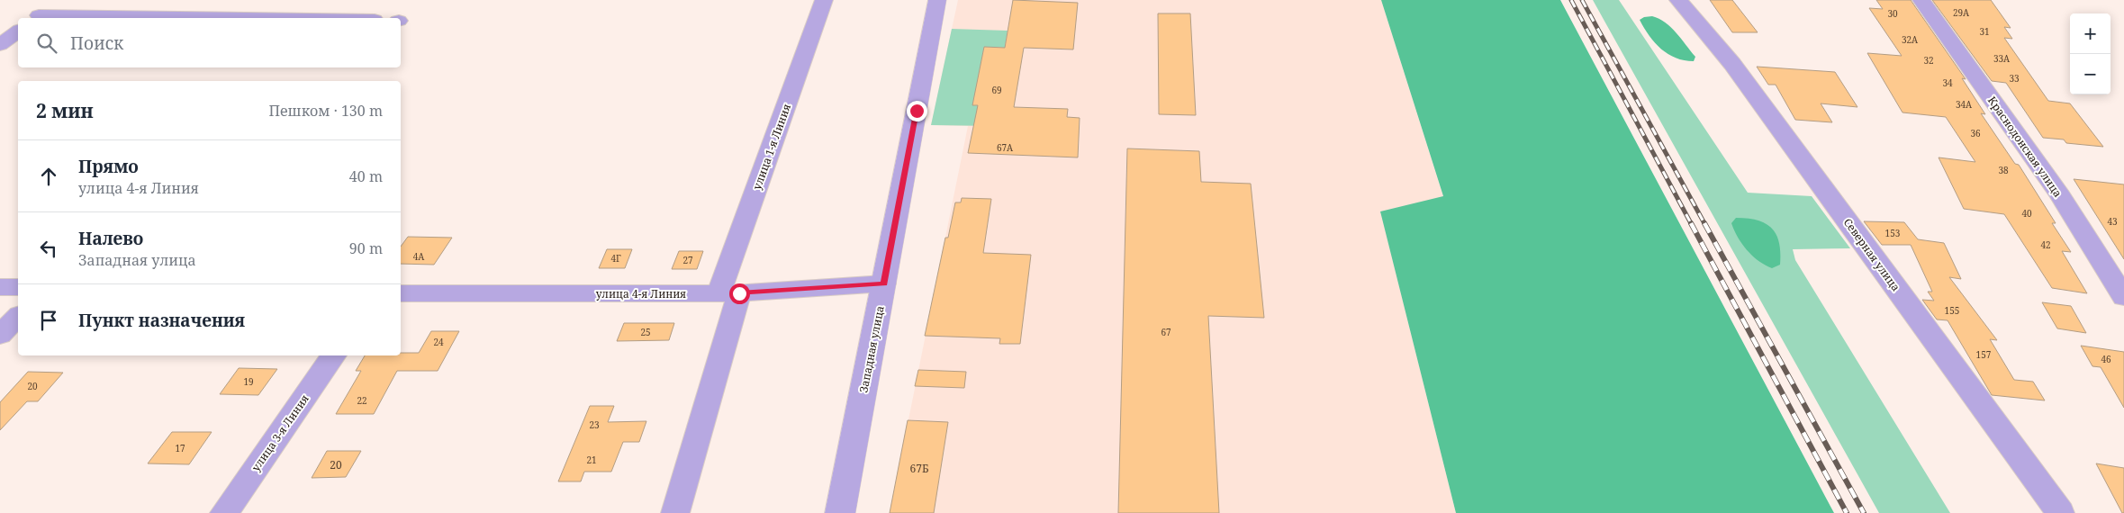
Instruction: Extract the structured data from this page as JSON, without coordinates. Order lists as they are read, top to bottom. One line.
{"streets":{"street":["улица 1-я Линия","Краснодонская улица","Северная улица","улица 4-я Линия","Западная улица","улица 3-я Линия"]},"crossings":[["улица 1-я Линия","улица 4-я Линия"],["улица 4-я Линия","Западная улица"]],"house_numbers":["29А","30","31","32А","33А","32","33","34","69","34А","36","67А","38","40","43","153","42","4А","4Г","27","155","25","67","24","157","46","19","20","22","23","17","21","20","67Б"],"page":{"map_buttons":["+","−"],"search":"Поиск","heading":["2 мин","Пешком · 130 m"],"list":[["Прямо","улица 4-я Линия","40 m"],["Налево","Западная улица","90 m"],"Пункт назначения"]}}
